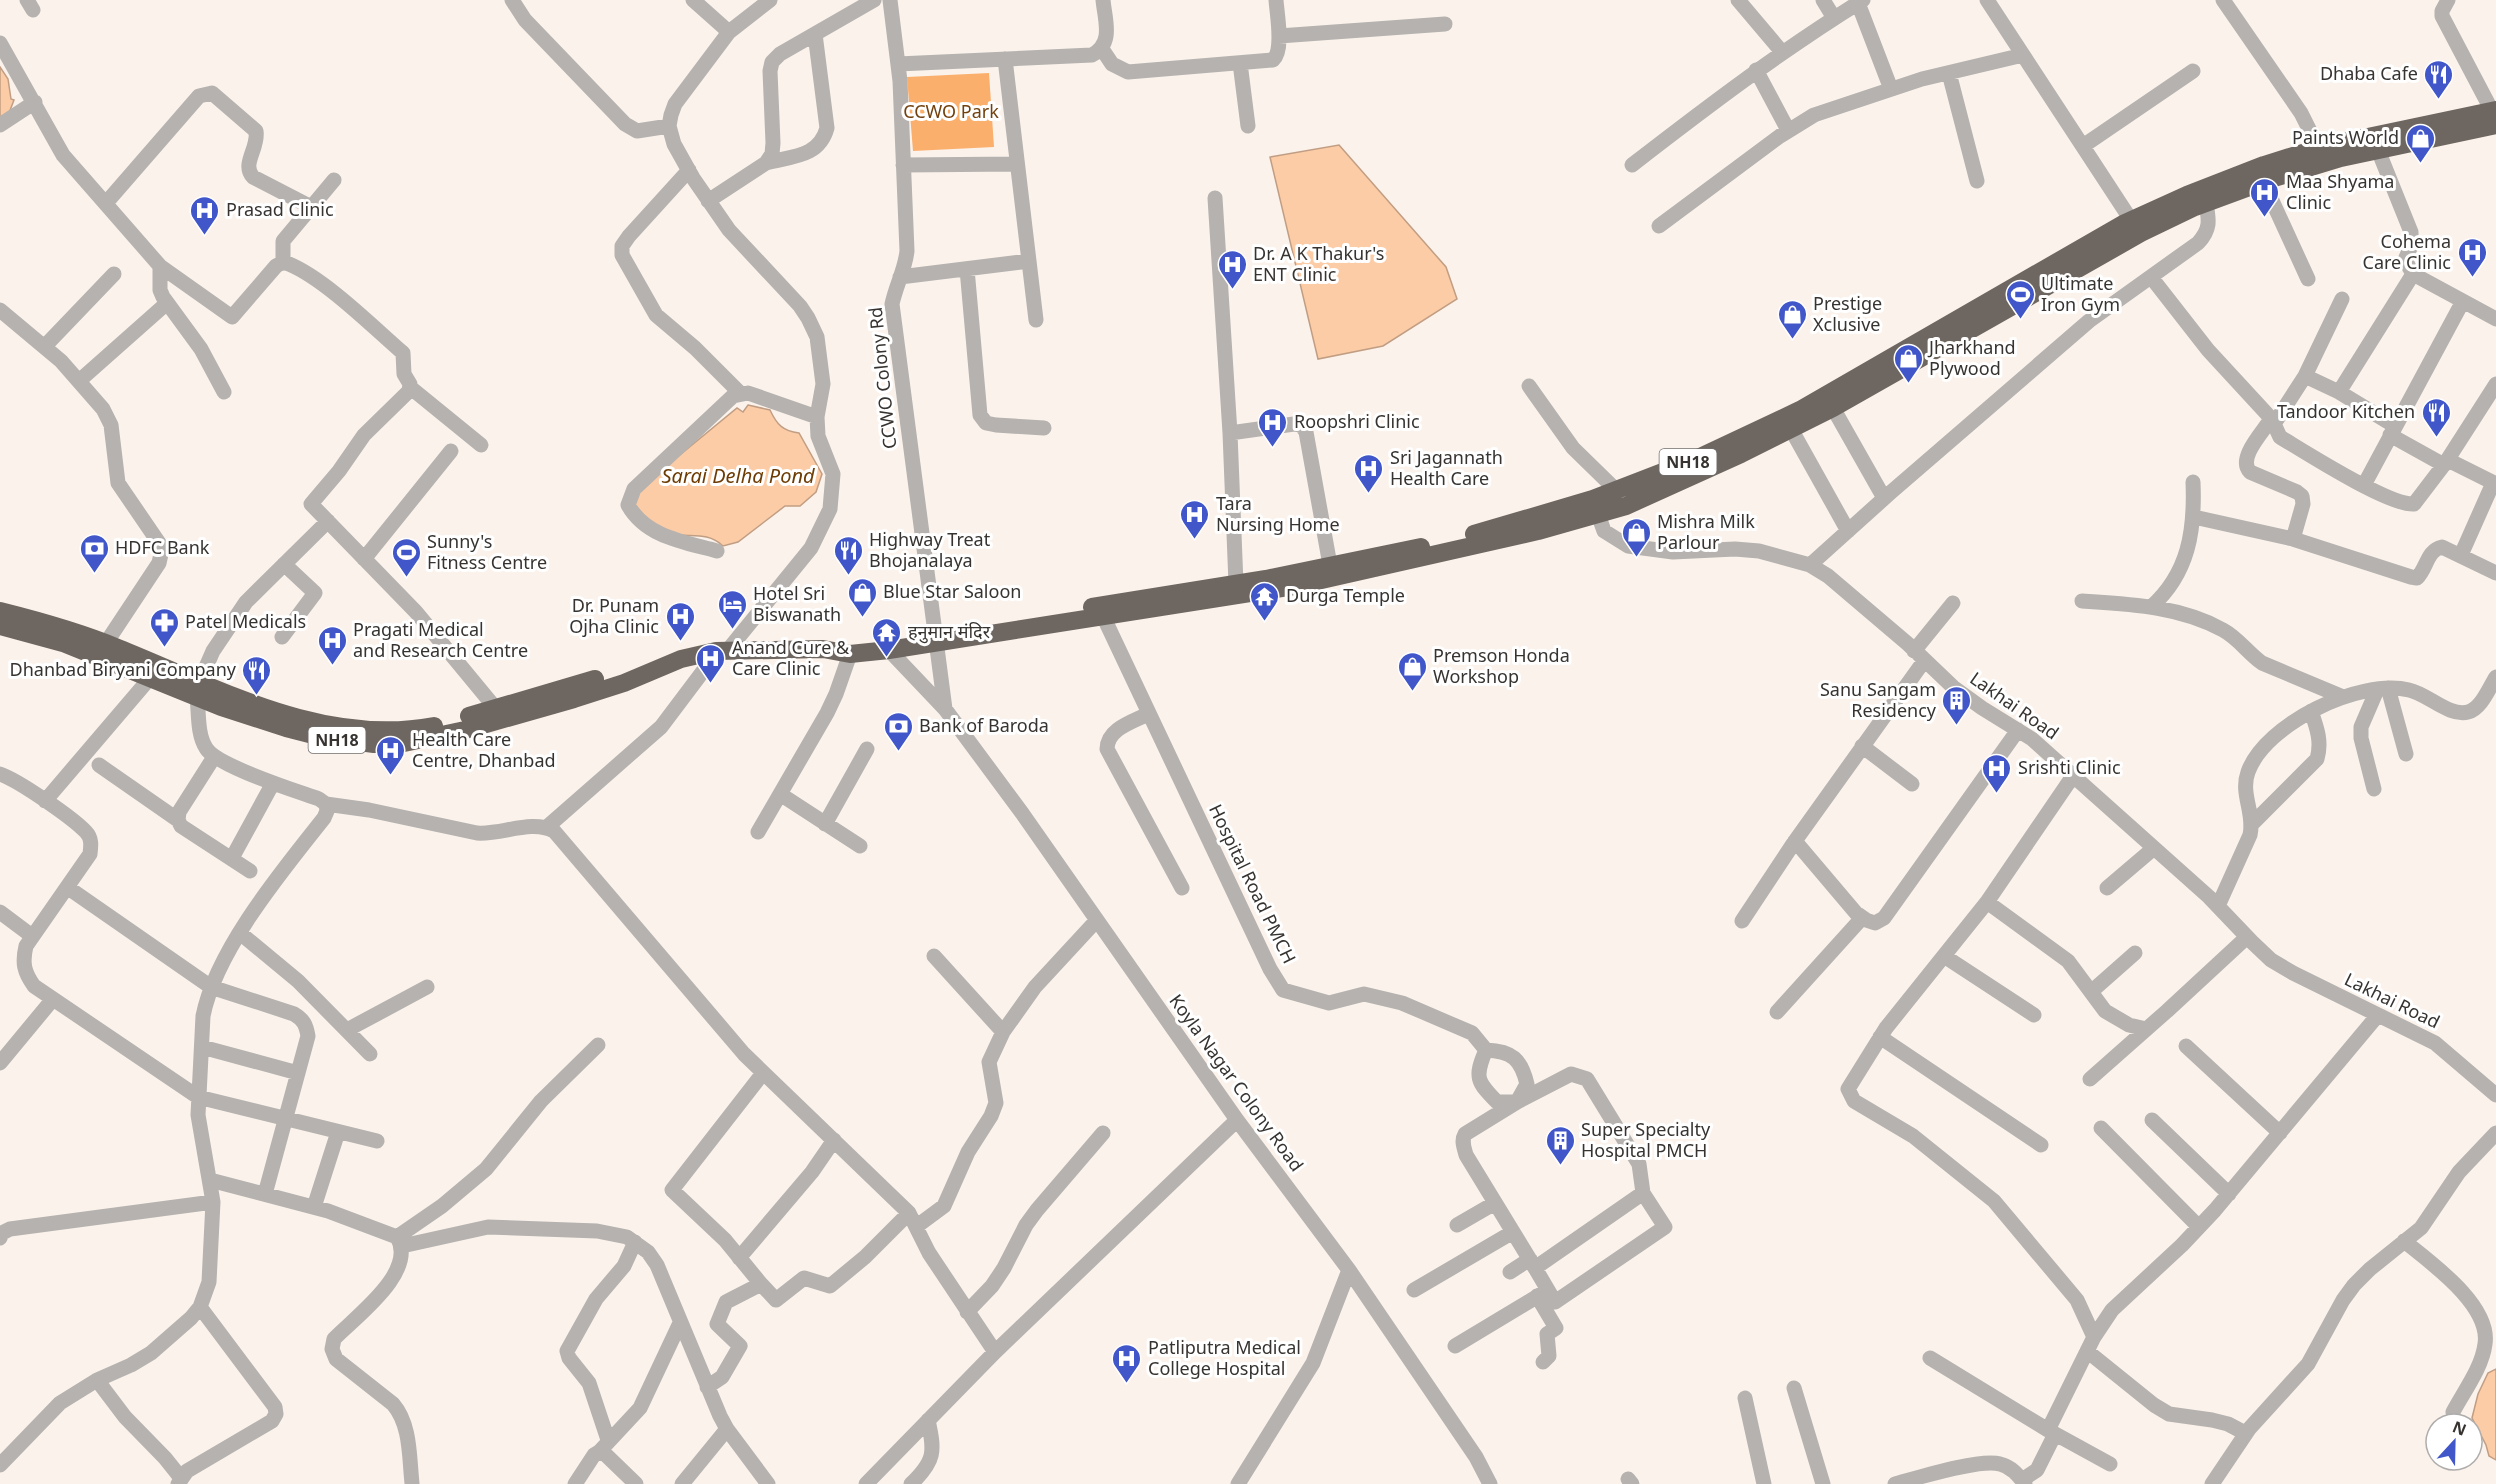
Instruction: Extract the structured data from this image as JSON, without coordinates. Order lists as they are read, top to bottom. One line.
{"streets":{"highway":["NH18"],"street":["CCWO Colony Rd","Lakhai Road","Hospital Road PMCH","Koyla Nagar Colony Road"]},"crossings":[["CCWO Colony Rd","NH18"],["CCWO Colony Rd","Koyla Nagar Colony Road"],["NH18","Lakhai Road"],["NH18","Hospital Road PMCH"],["NH18","Koyla Nagar Colony Road"]],"water":["Sarai Delha Pond"],"parks":["CCWO Park"],"places":{"restaurant":["Dhaba Cafe","Tandoor Kitchen","Highway Treat Bhojanalaya","Dhanbad Biryani Company"],"shop":["Paints World","Prestige Xclusive","Jharkhand Plywood","Mishra Milk Parlour","Blue Star Saloon","Premson Honda Workshop"],"hospital":["Maa Shyama Clinic","Prasad Clinic","Cohema Care Clinic","Dr. A K Thakur's ENT Clinic","Roopshri Clinic","Sri Jagannath Health Care","Tara Nursing Home","Dr. Punam Ojha Clinic","Pragati Medical and Research Centre","Anand Cure & Care Clinic","Health Care Centre, Dhanbad","Srishti Clinic","Patliputra Medical College Hospital"],"sports":["Ultimate Iron Gym","Sunny's Fitness Centre"],"bank":["HDFC Bank","Bank of Baroda"],"temple":["Durga Temple","हनुमान मंदिर"],"hotel":["Hotel Sri Biswanath"],"pharmacy":["Patel Medicals"],"building":["Sanu Sangam Residency","Super Specialty Hospital PMCH"]},"north":"top"}
